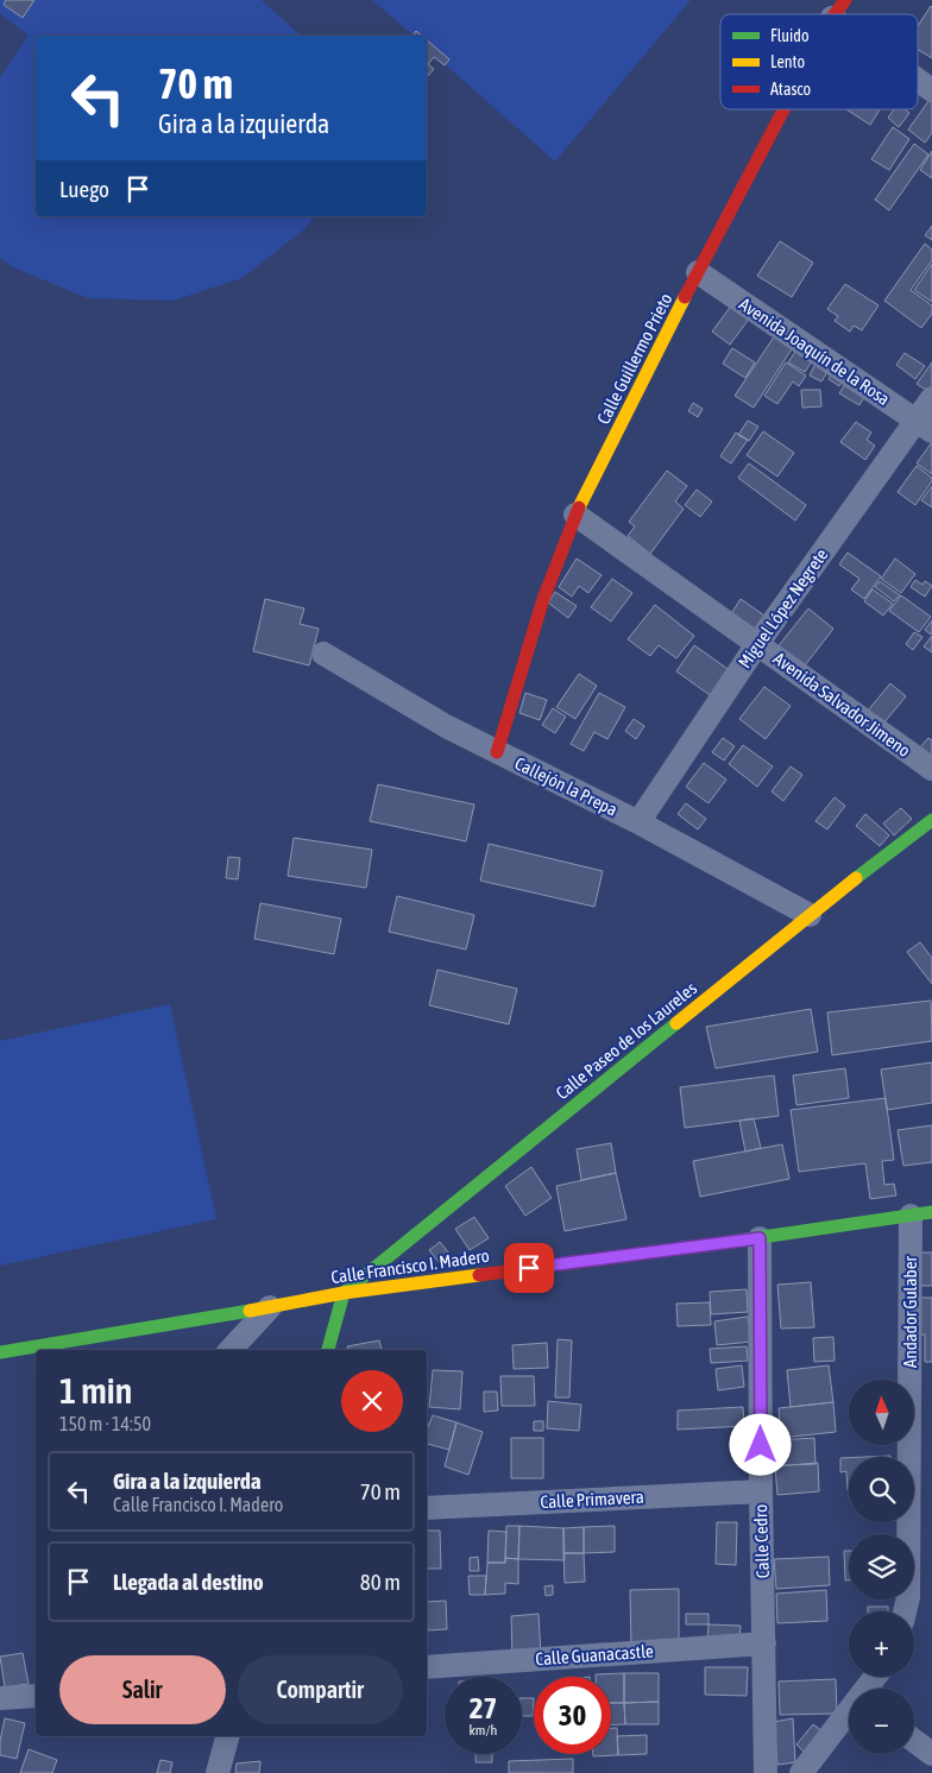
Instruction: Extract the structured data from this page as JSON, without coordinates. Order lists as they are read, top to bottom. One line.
{"streets":{"street":["Avenida Joaquín de la Rosa","Calle Guillermo Prieto","Miguel López Negrete","Avenida Salvador Jimeno","Callejón la Prepa","Calle Paseo de los Laureles","Calle Francisco I. Madero","Andador Gulaber","Calle Primavera","Calle Cedro","Calle Guanacastle"]},"crossings":[["Avenida Joaquín de la Rosa","Calle Guillermo Prieto"],["Avenida Joaquín de la Rosa","Miguel López Negrete"],["Calle Guillermo Prieto","Avenida Salvador Jimeno"],["Calle Guillermo Prieto","Callejón la Prepa"],["Miguel López Negrete","Avenida Salvador Jimeno"],["Miguel López Negrete","Callejón la Prepa"],["Callejón la Prepa","Calle Paseo de los Laureles"],["Calle Paseo de los Laureles","Calle Francisco I. Madero"],["Calle Francisco I. Madero","Andador Gulaber"],["Calle Francisco I. Madero","Calle Cedro"],["Calle Primavera","Calle Cedro"],["Calle Cedro","Calle Guanacastle"]],"legend":["Fluido","Lento","Atasco"],"north":"top","page":{"turn":["70 m","Gira a la izquierda"],"then":"Luego","heading":["1 min","150 m · 14:50"],"map_buttons":["+","−"],"list":[{"name":"Gira a la izquierda","note":"Calle Francisco I. Madero","value":"70 m"},{"name":"Llegada al destino","value":"80 m"}],"buttons":["Salir","Compartir"],"speed":"27 km/h","limit":"30"}}
